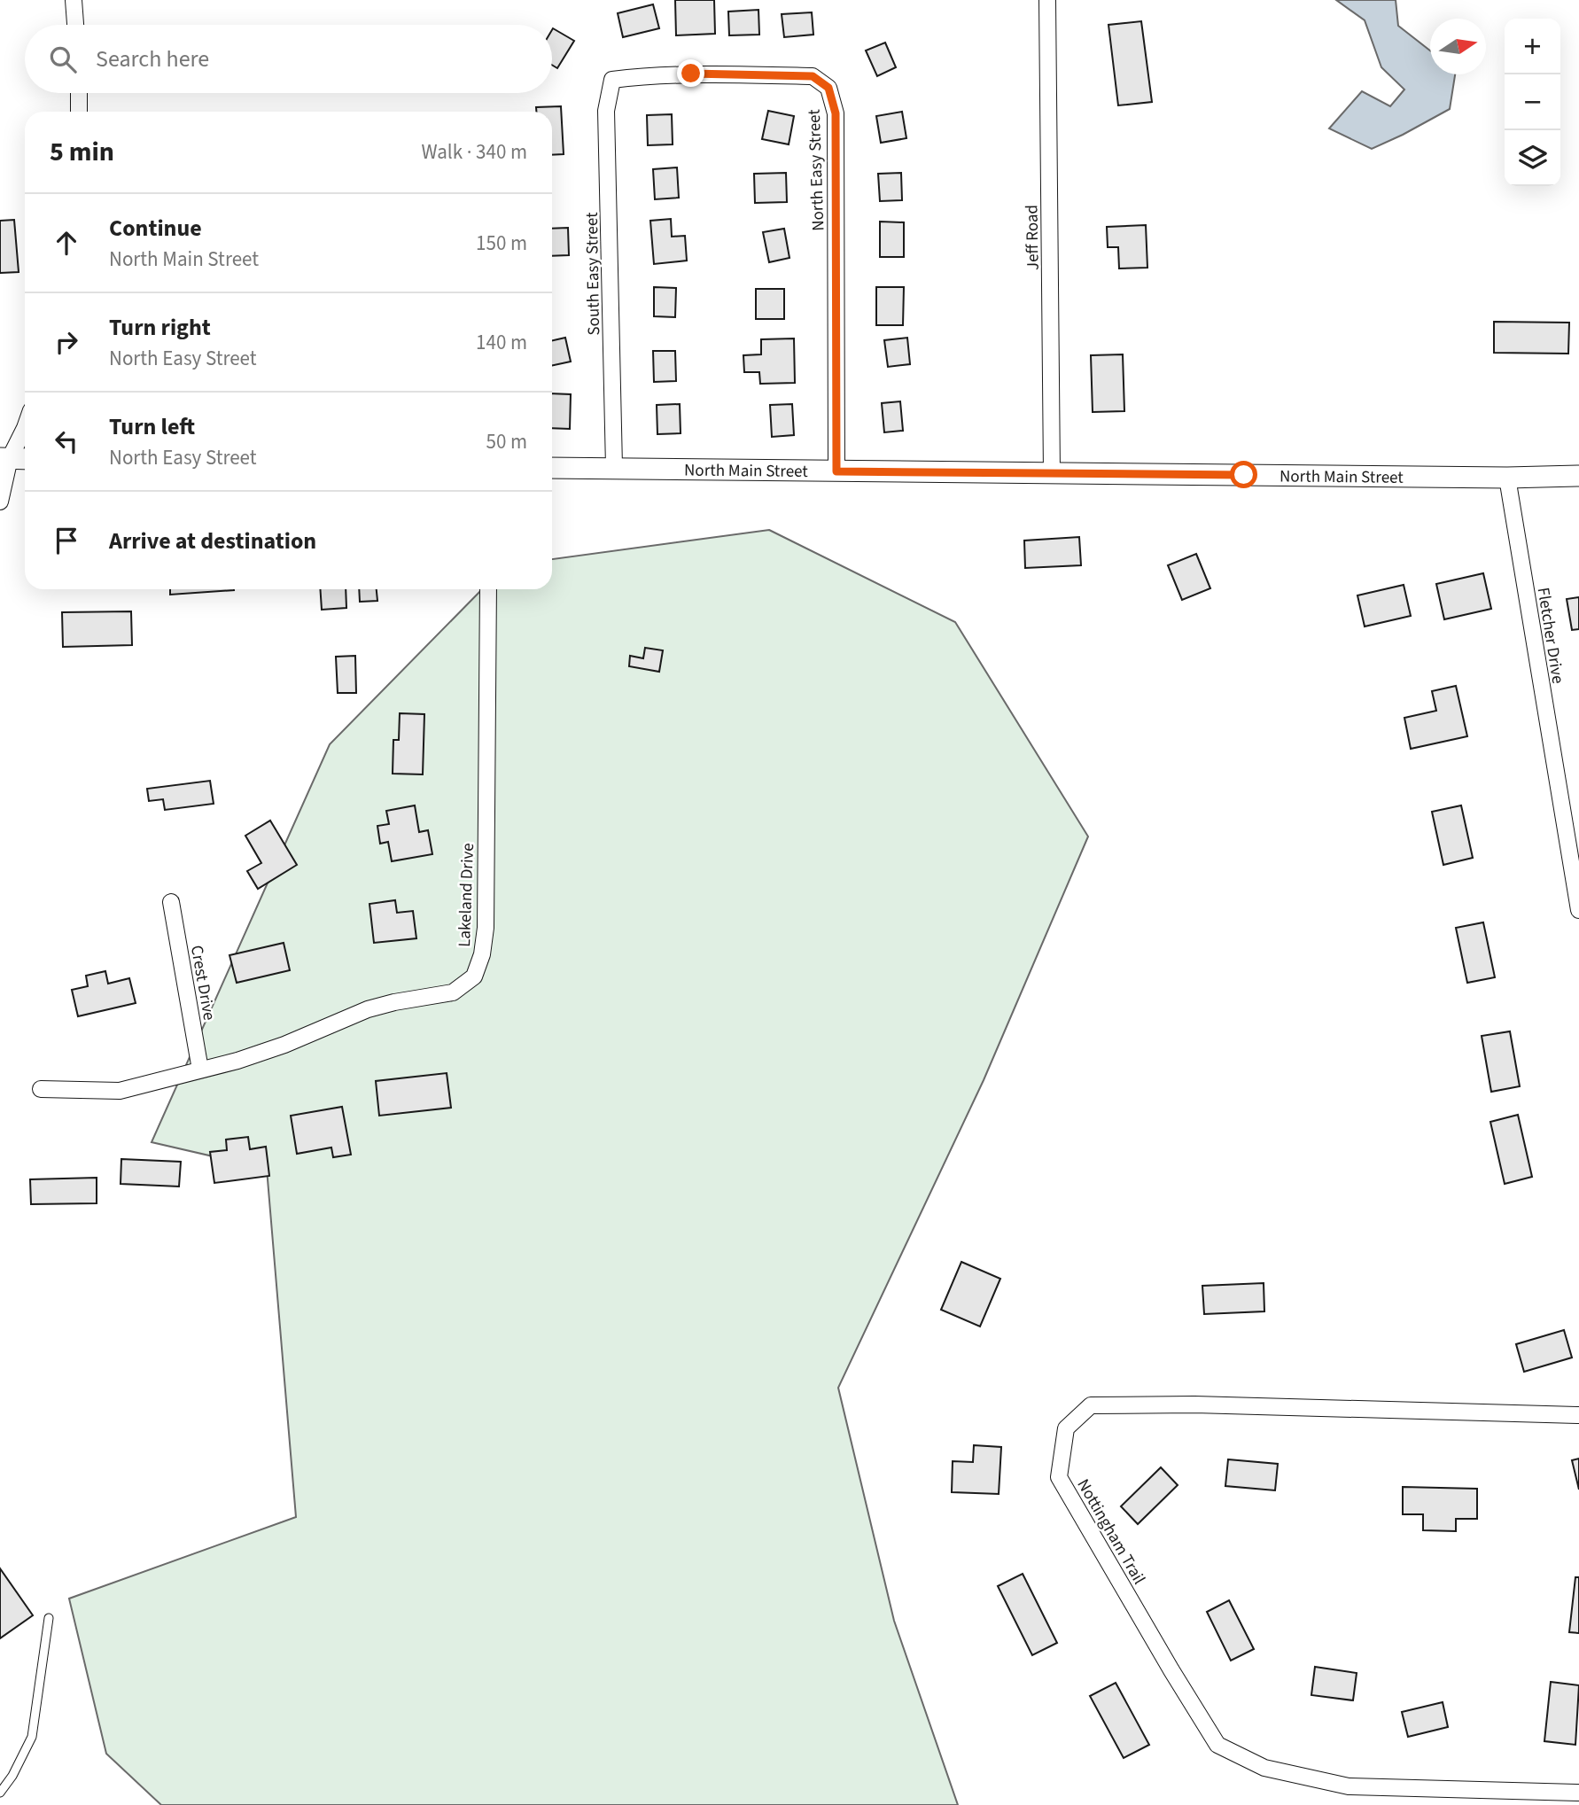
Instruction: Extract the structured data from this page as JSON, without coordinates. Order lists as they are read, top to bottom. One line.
{"streets":{"street":["North Easy Street","Jeff Road","South Easy Street","North Main Street","Fletcher Drive","Lakeland Drive","Crest Drive","Nottingham Trail"]},"crossings":[["North Easy Street","South Easy Street"],["North Easy Street","North Main Street"],["Jeff Road","North Main Street"],["South Easy Street","North Main Street"],["North Main Street","Fletcher Drive"],["Lakeland Drive","Crest Drive"]],"north":"right","page":{"map_buttons":["+","−"],"search":"Search here","heading":["5 min","Walk · 340 m"],"list":[["Continue","North Main Street","150 m"],["Turn right","North Easy Street","140 m"],["Turn left","North Easy Street","50 m"],"Arrive at destination"]}}
